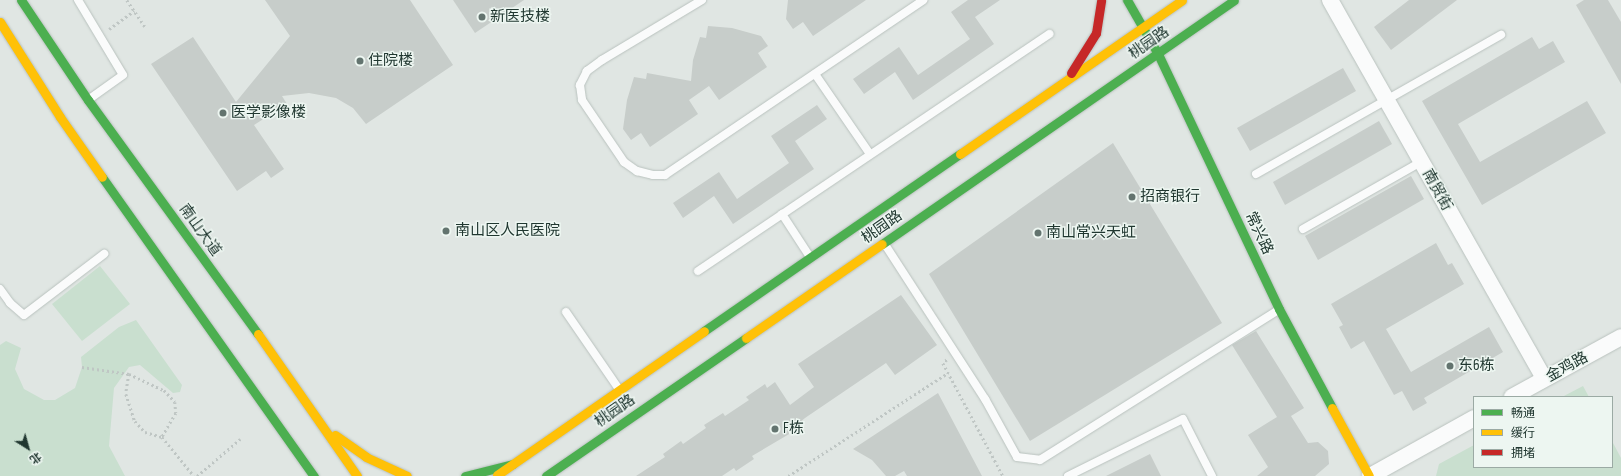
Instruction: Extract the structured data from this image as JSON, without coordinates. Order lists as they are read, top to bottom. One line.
{"streets":{"main road":["桃园路","南山大道","常兴路"],"street":["南贸街","金鸡路"]},"crossings":[["桃园路","常兴路"],["南贸街","金鸡路"]],"places":["新医技楼","住院楼","医学影像楼","招商银行","南山区人民医院","南山常兴天虹","东6栋","F栋"],"legend":["畅通","缓行","拥堵"],"north":"bottom right"}
